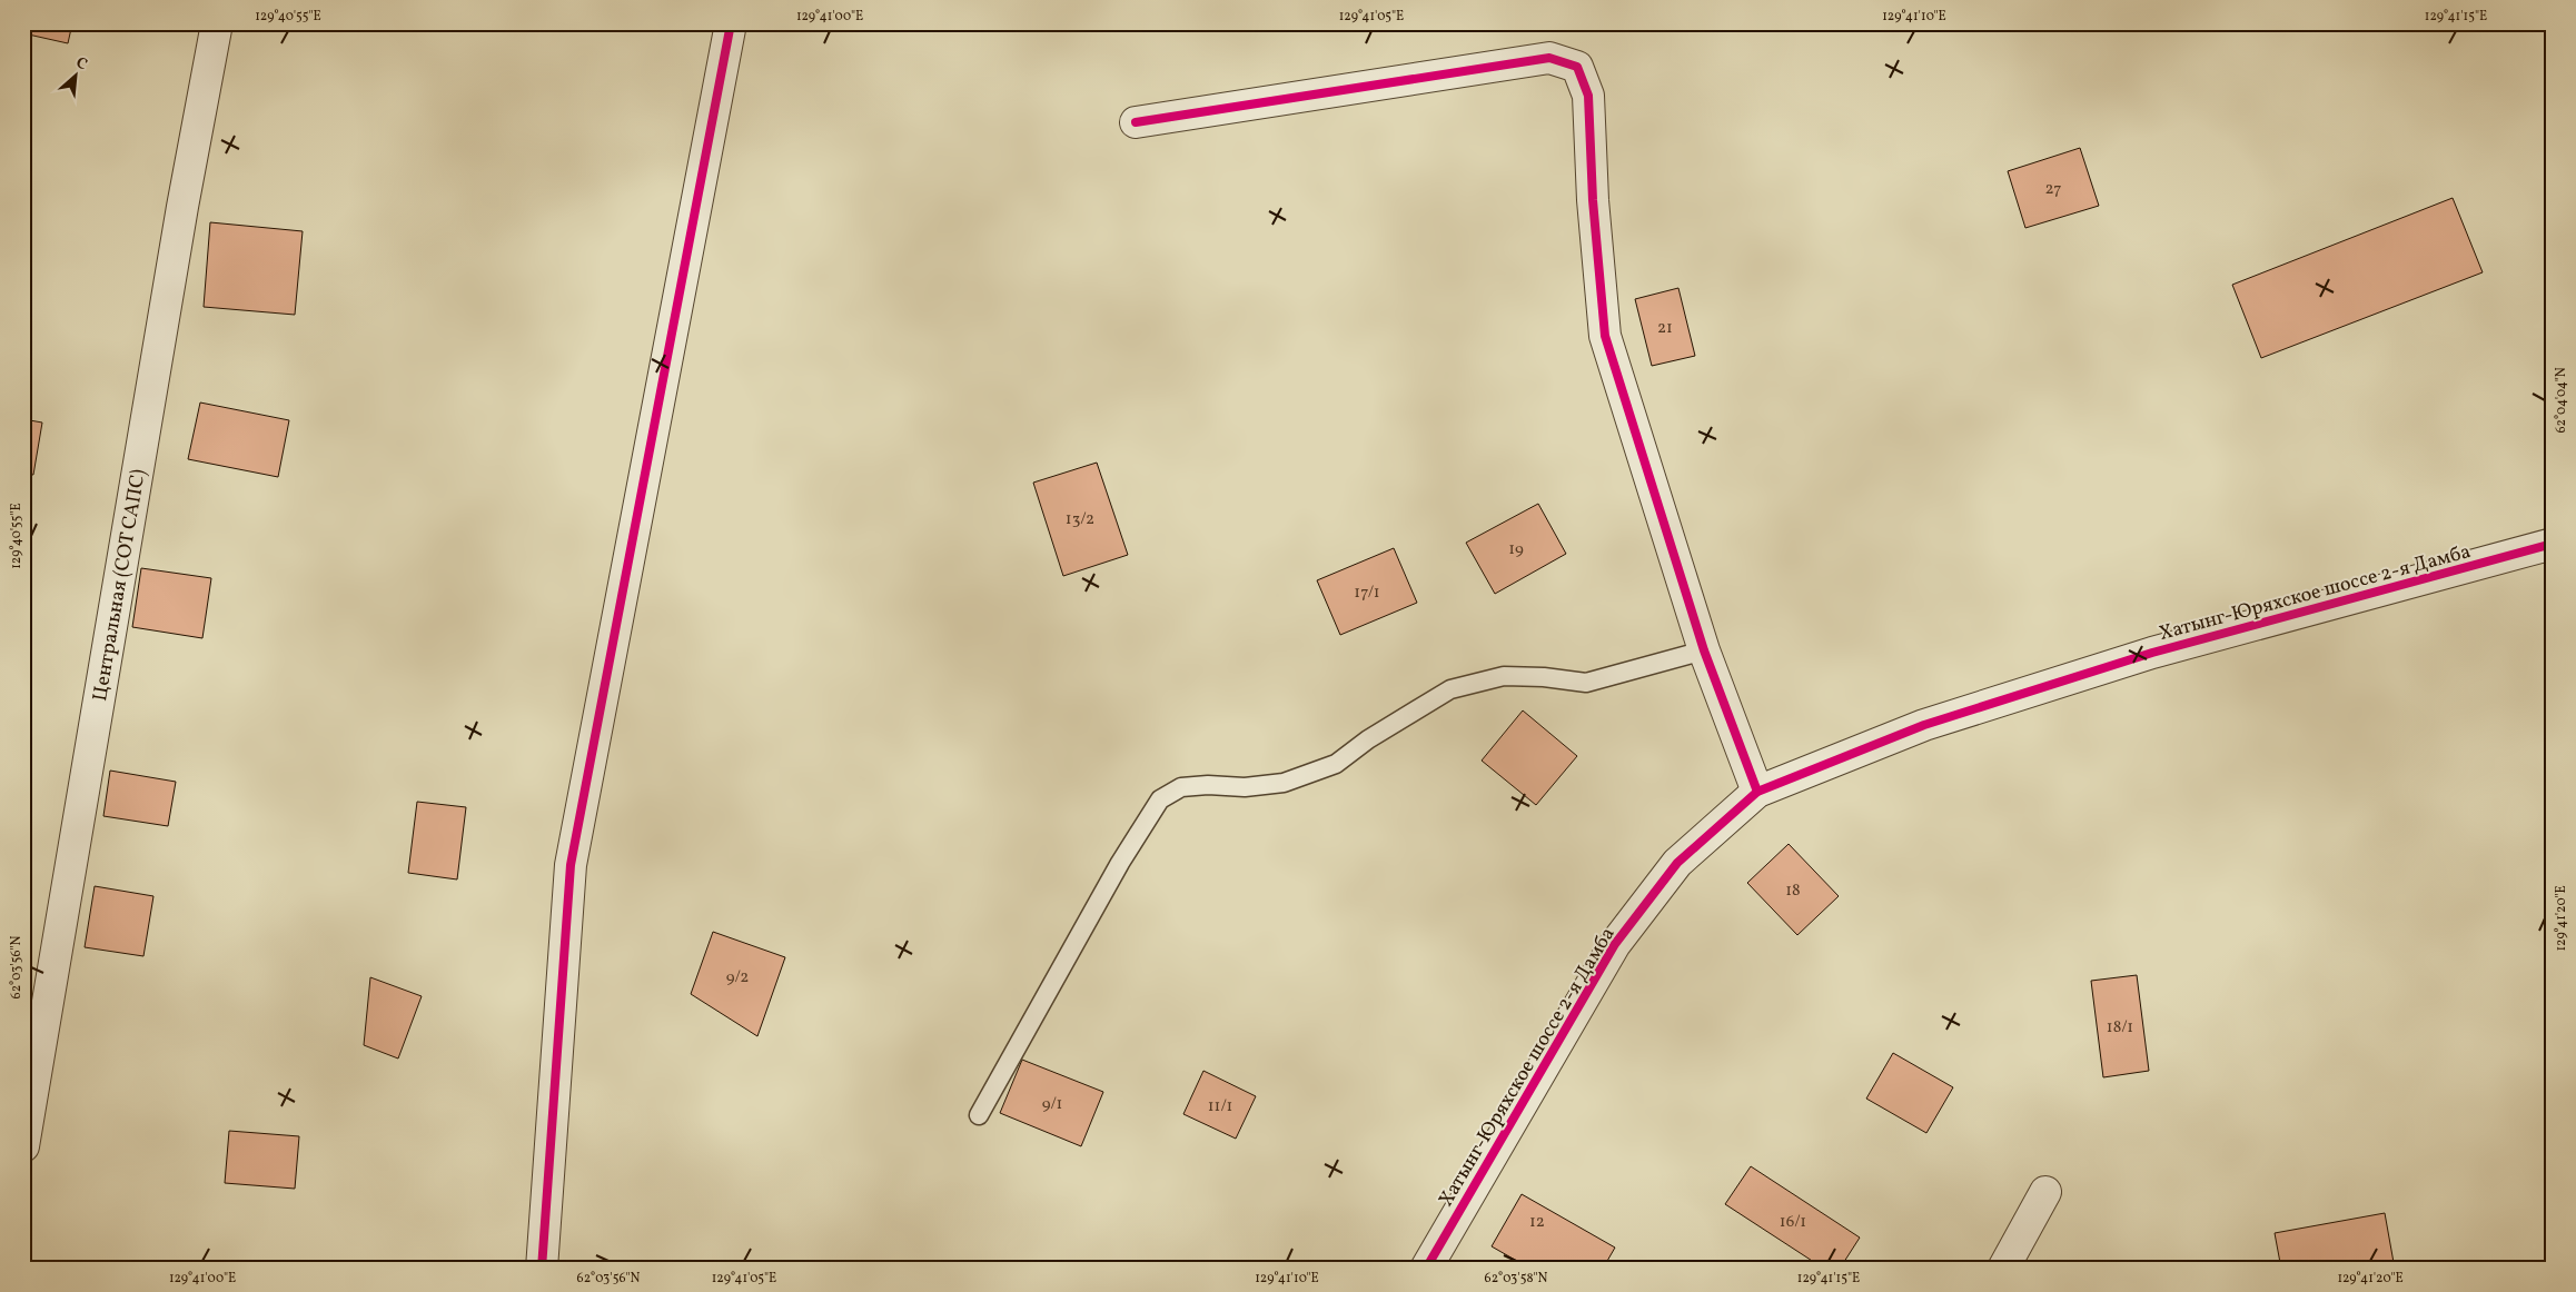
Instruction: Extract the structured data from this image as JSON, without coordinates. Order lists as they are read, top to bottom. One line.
{"streets":{"street":["Центральная (СОТ САПС)","Хатынг-Юряхское шоссе 2-я Дамба"]},"house_numbers":["27","21","13/2","19","17/1","18","9/2","18/1","9/1","11/1","12","16/1"],"north":"top right","coordinates":["129°40'55\"E","129°41'00\"E","129°41'05\"E","129°41'10\"E","129°41'15\"E","62°04'04\"N","129°41'20\"E","62°03'56\"N","62°03'58\"N"]}
